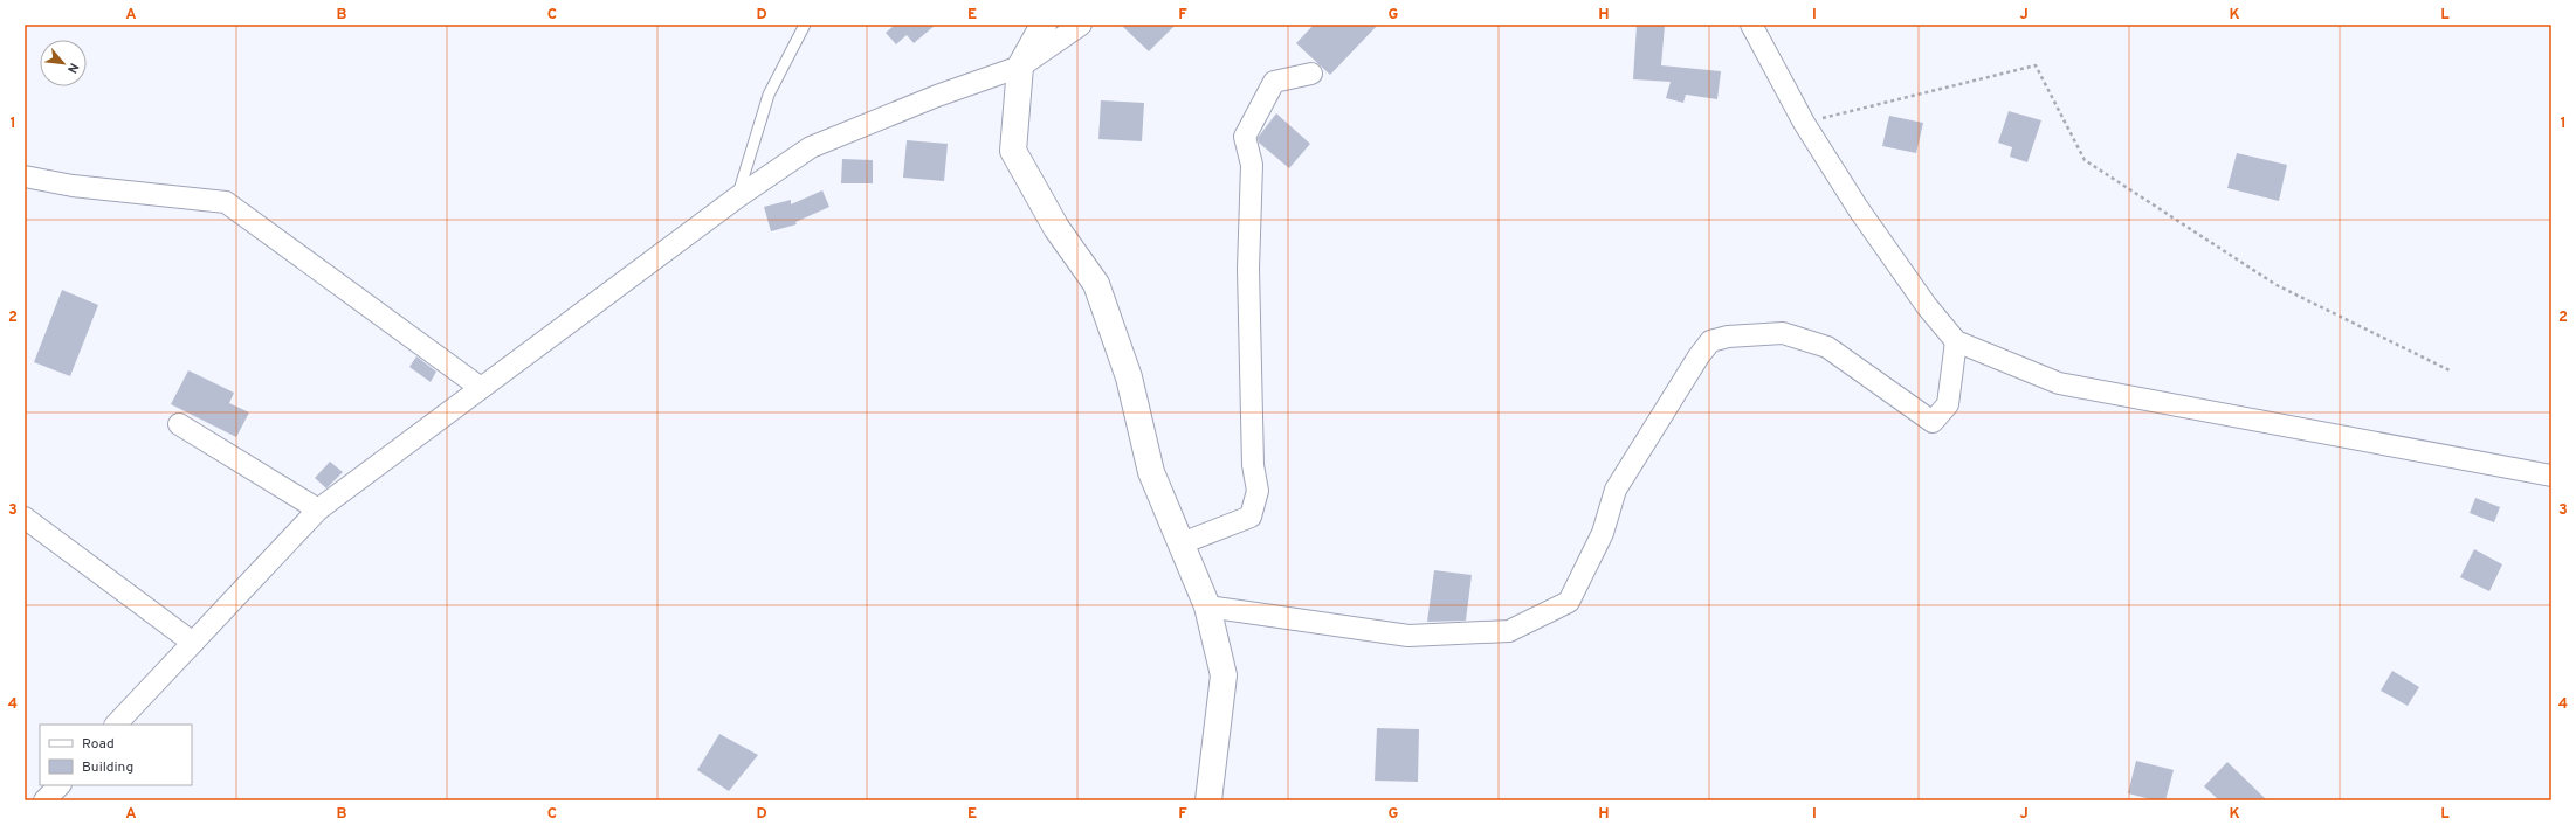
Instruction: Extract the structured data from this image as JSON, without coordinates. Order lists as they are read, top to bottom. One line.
{"legend":["Road","Building"],"north":"bottom right","grid":{"columns":["A","B","C","D","E","F","G","H","I","J","K","L"],"rows":["1","2","3","4"]}}
